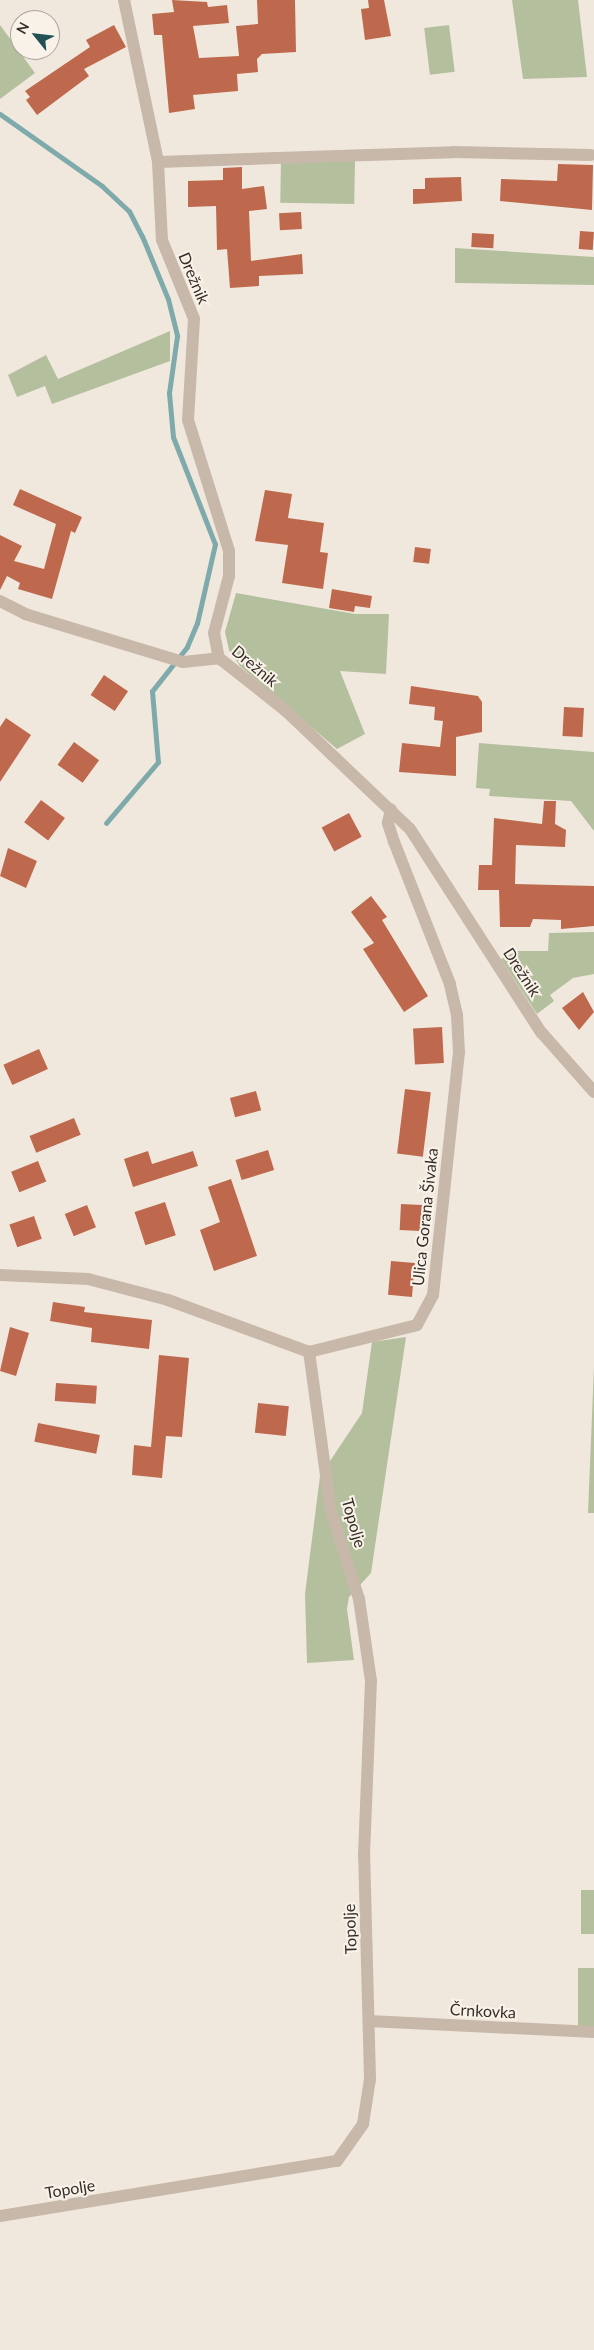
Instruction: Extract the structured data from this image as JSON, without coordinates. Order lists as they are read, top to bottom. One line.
{"streets":{"street":["Drežnik","Ulica Gorana Šivaka","Topolje","Črnkovka"]},"crossings":[["Drežnik","Ulica Gorana Šivaka"],["Ulica Gorana Šivaka","Topolje"],["Topolje","Črnkovka"]],"north":"top left"}
